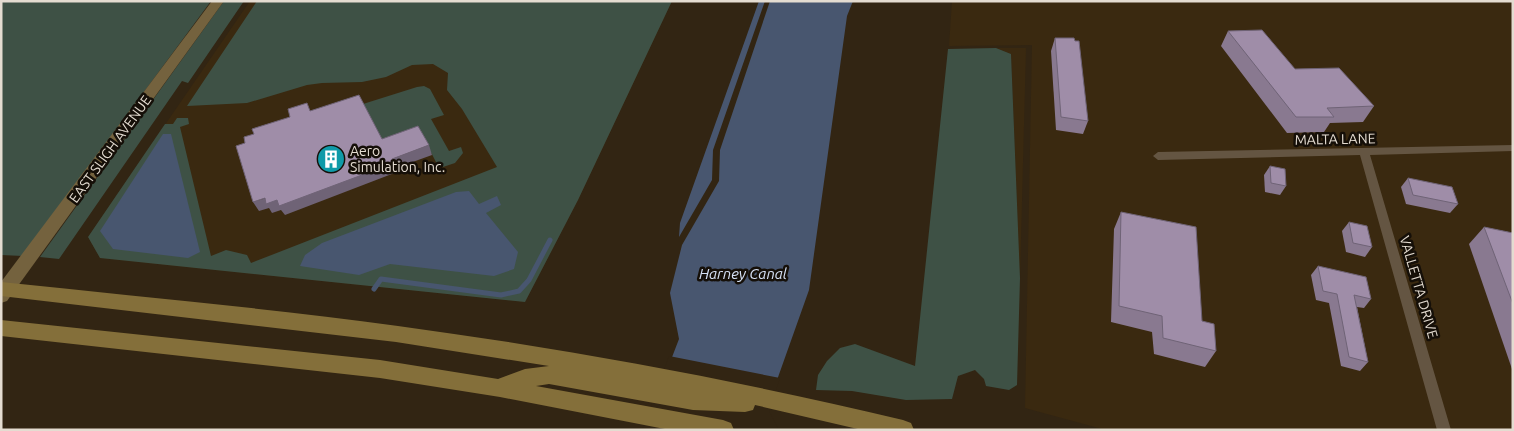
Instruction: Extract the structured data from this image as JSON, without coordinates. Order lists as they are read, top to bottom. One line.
{"streets":{"street":["MALTA LANE","EAST SLIGH AVENUE","VALLETTA DRIVE"]},"crossings":[["MALTA LANE","VALLETTA DRIVE"]],"water":["Harney Canal"],"places":{"building":["Aero Simulation, Inc."]}}
